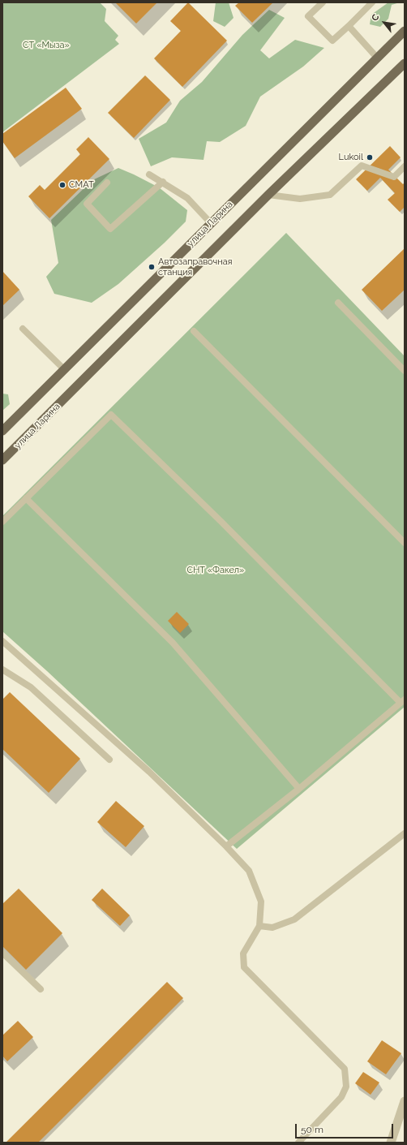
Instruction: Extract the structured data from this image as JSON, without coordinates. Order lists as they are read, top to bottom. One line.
{"streets":{"main road":["улица Ларина"]},"parks":["СТ «Мыза»","СНТ «Факел»"],"places":["Lukoil","СМАТ","Автозаправочная станция"],"scale_bar":"50 m","north":"top left"}
